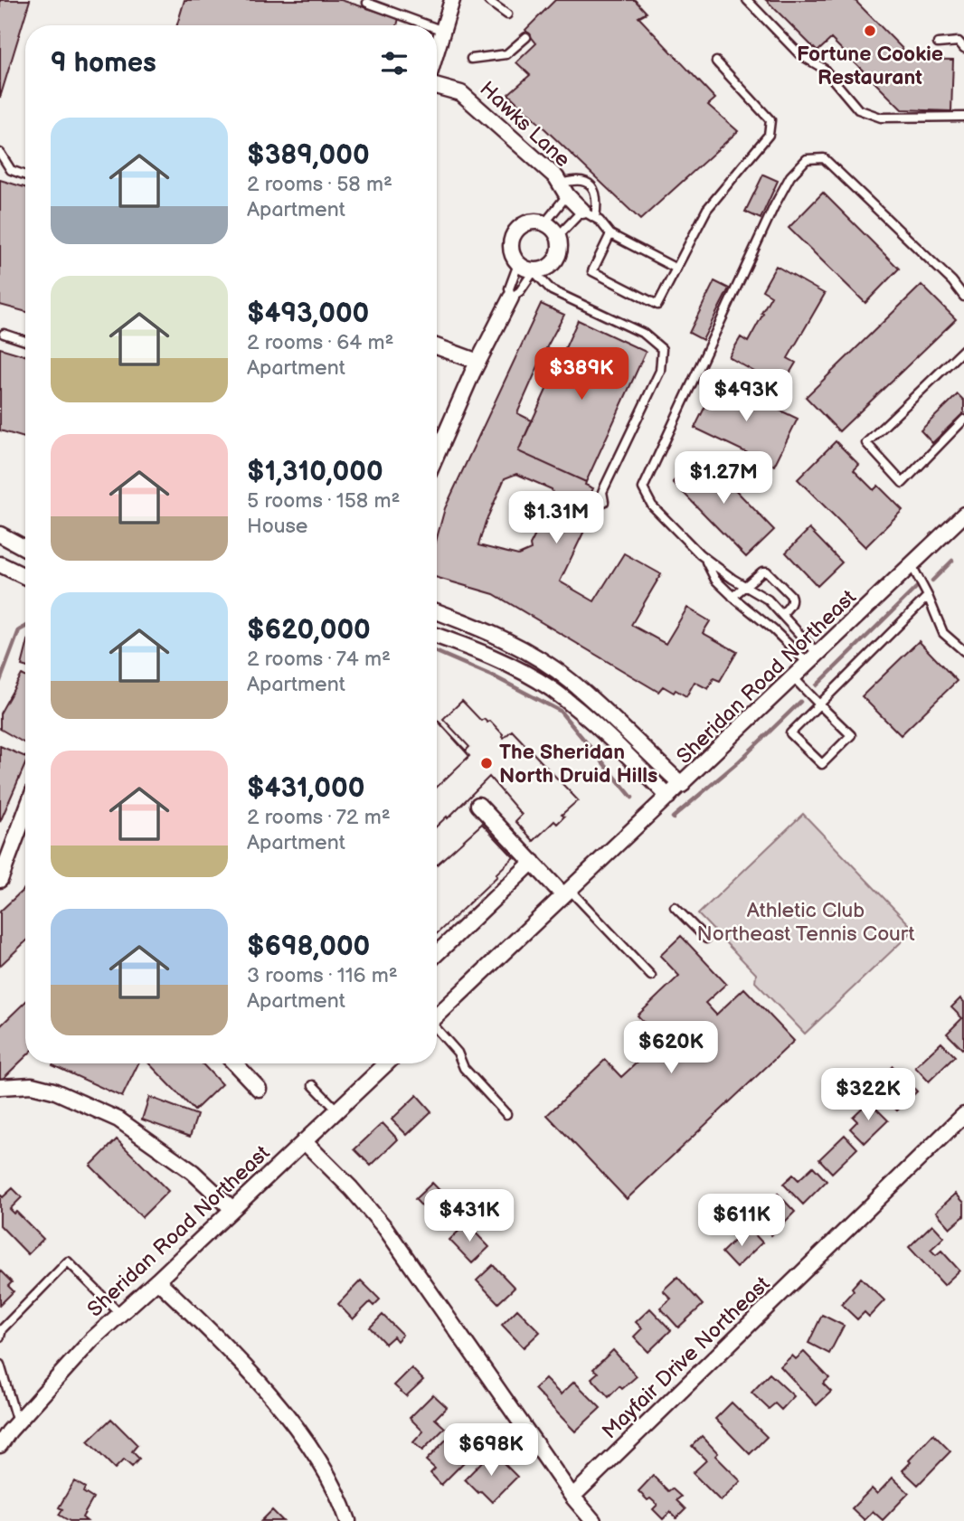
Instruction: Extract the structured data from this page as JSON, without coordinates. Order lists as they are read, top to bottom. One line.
{"streets":{"street":["Hawks Lane","Sheridan Road Northeast","Mayfair Drive Northeast"]},"parks":["Athletic Club Northeast Tennis Court"],"places":["Fortune Cookie Restaurant","The Sheridan North Druid Hills"],"page":{"heading":"9 homes","list":[{"name":"$389,000","note":"2 rooms · 58 m² · Apartment"},{"name":"$493,000","note":"2 rooms · 64 m² · Apartment"},{"name":"$1,310,000","note":"5 rooms · 158 m² · House"},{"name":"$620,000","note":"2 rooms · 74 m² · Apartment"},{"name":"$431,000","note":"2 rooms · 72 m² · Apartment"},{"name":"$698,000","note":"3 rooms · 116 m² · Apartment"}],"price":["$389K","$493K","$1.27M","$1.31M","$620K","$322K","$431K","$611K","$698K"]}}
